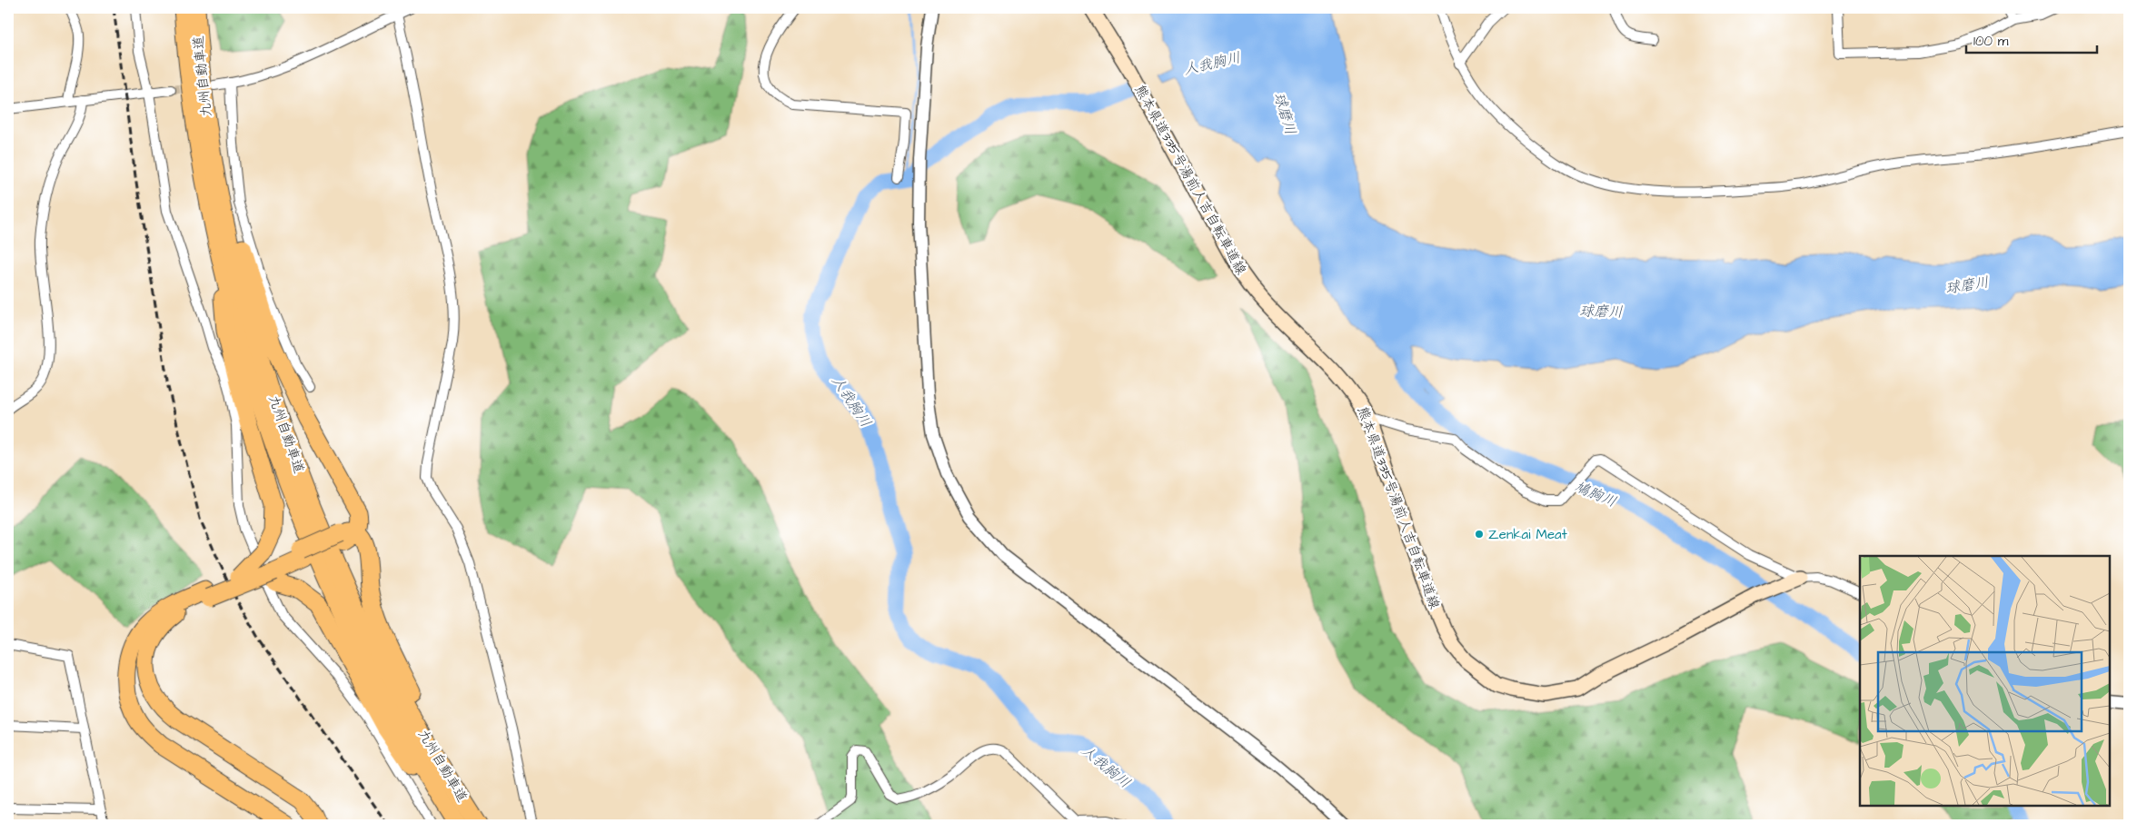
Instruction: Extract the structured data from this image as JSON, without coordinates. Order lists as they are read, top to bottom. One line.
{"streets":{"highway":["九州自動車道"],"main road":["熊本県道335号湯前人吉自転車道線"]},"water":["人我胸川","球磨川","鳩胸川"],"places":["Zenkai Meat"],"scale_bar":"100 m"}
